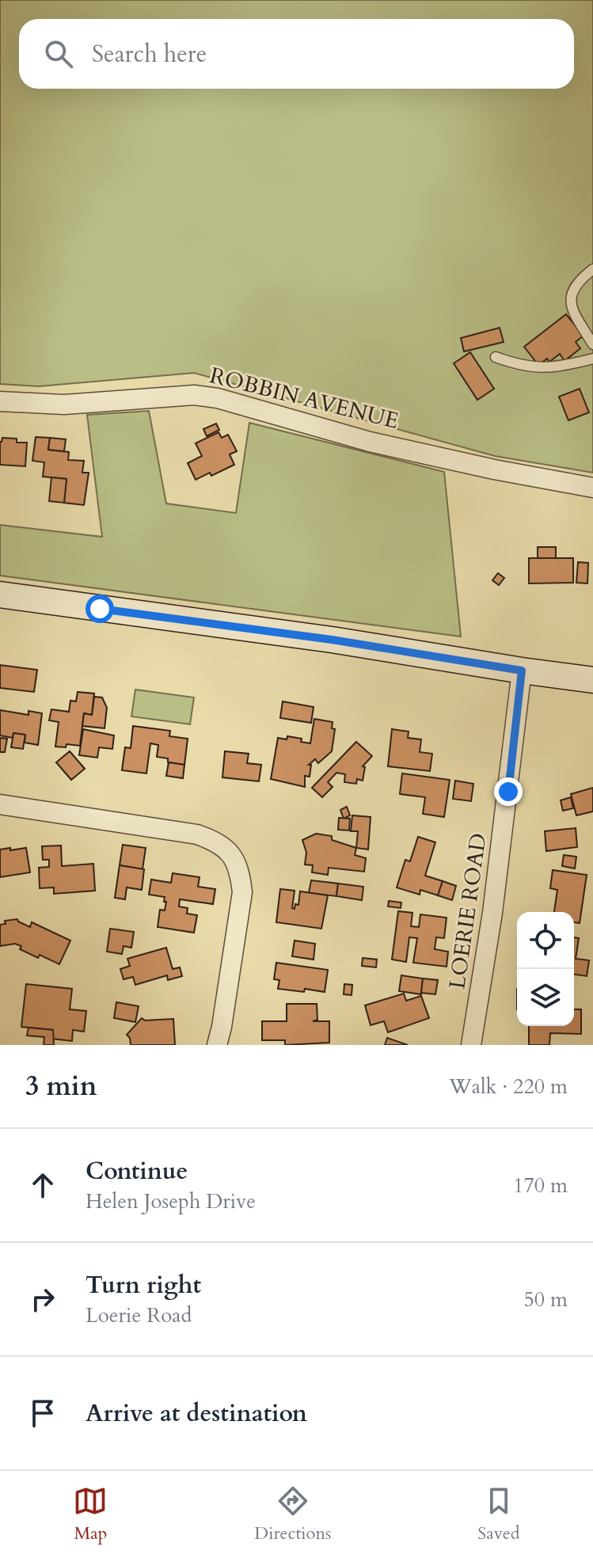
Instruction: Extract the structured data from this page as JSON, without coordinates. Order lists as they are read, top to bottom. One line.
{"streets":{"street":["ROBBIN AVENUE","LOERIE ROAD"]},"page":{"search":"Search here","heading":["3 min","Walk · 220 m"],"list":[["Continue","Helen Joseph Drive","170 m"],["Turn right","Loerie Road","50 m"],"Arrive at destination"],"nav":["Map","Directions","Saved"]}}
